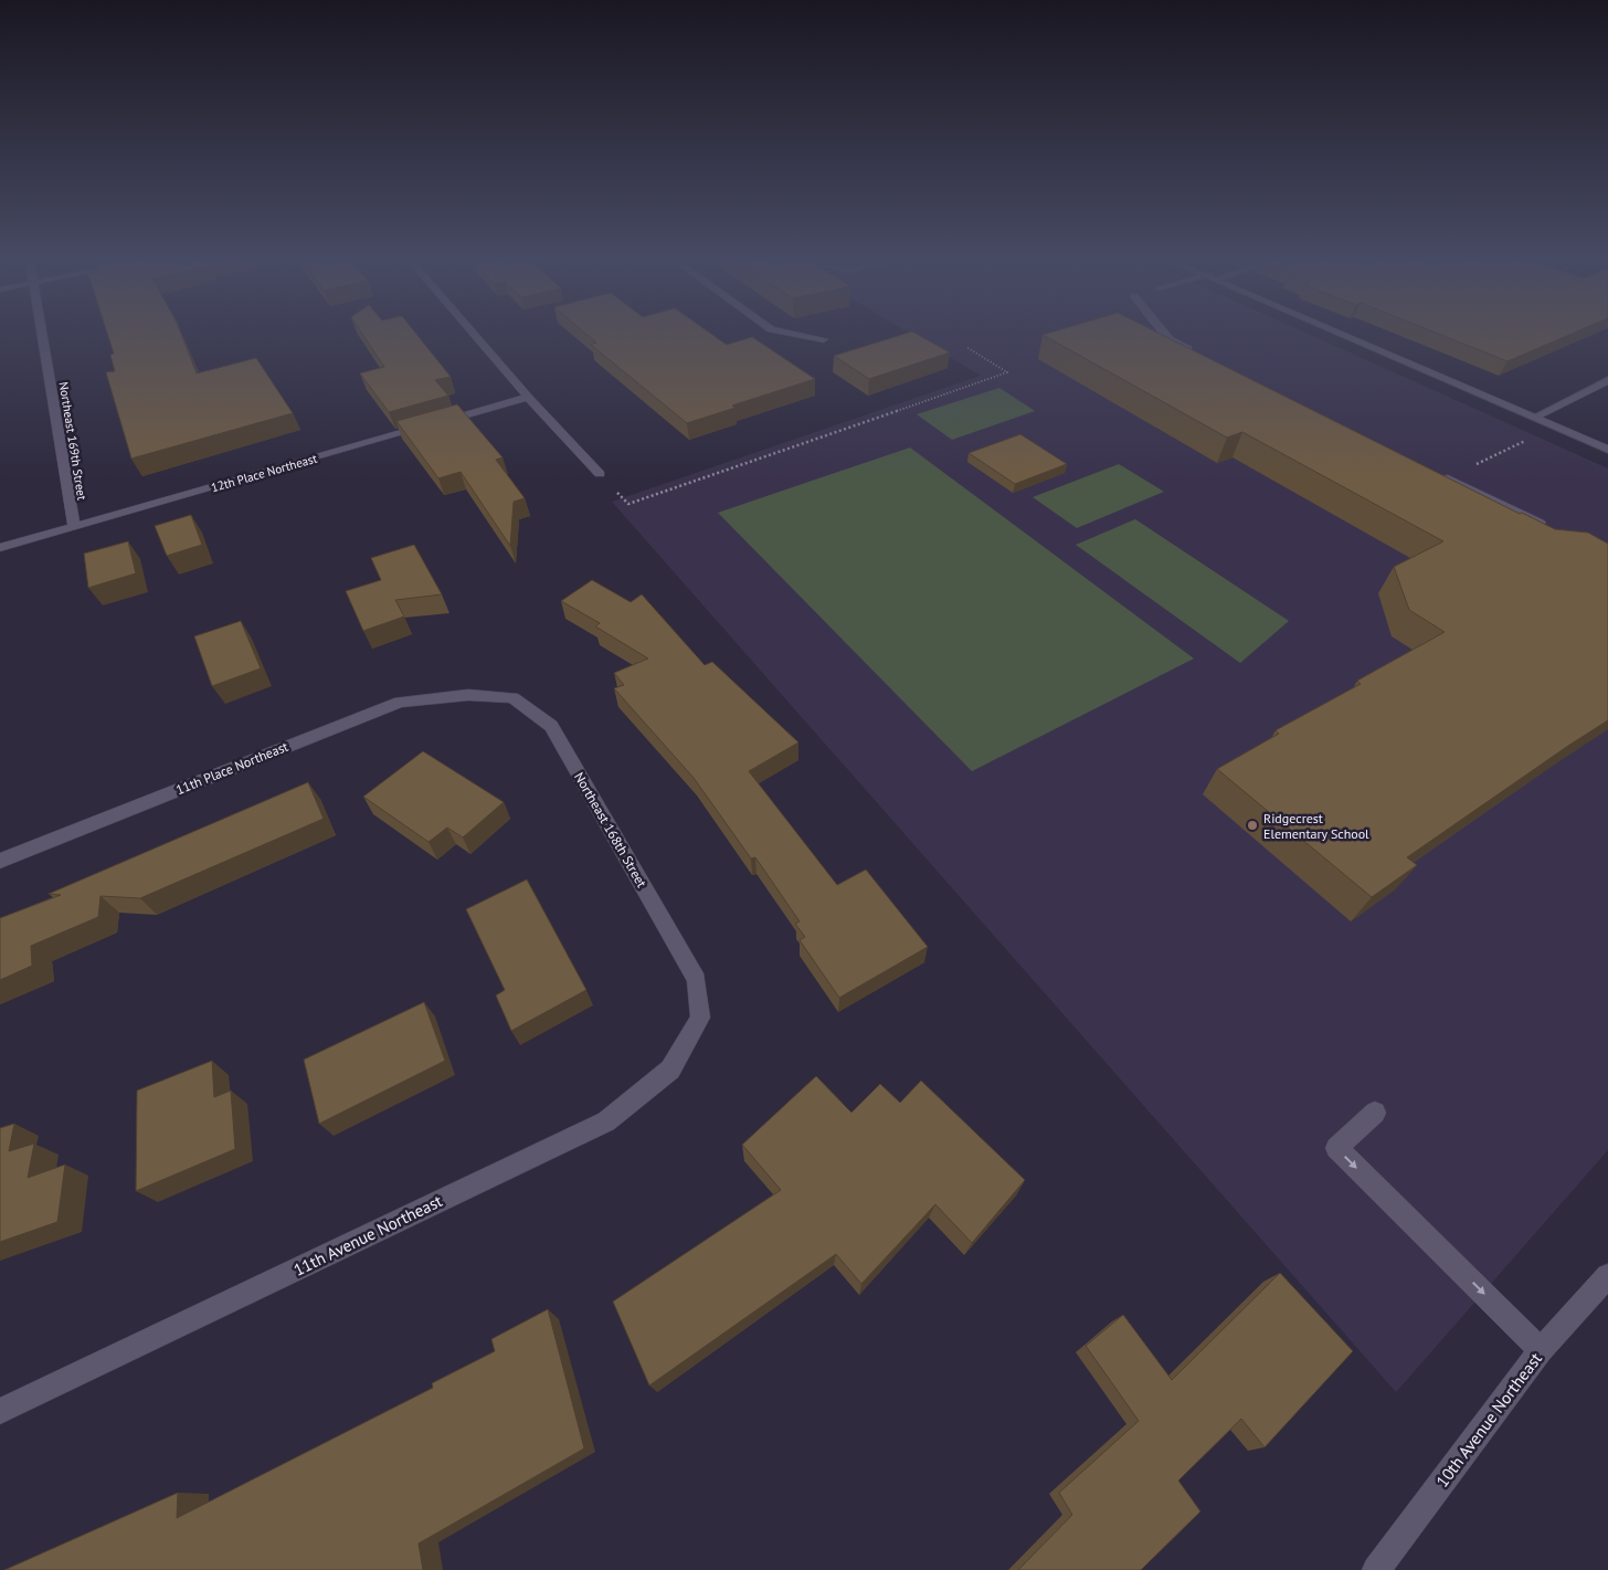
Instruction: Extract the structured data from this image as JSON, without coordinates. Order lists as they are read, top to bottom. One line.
{"streets":{"street":["Northeast 169th Street","12th Place Northeast","11th Place Northeast","Northeast 168th Street","11th Avenue Northeast","10th Avenue Northeast"]},"crossings":[["Northeast 169th Street","12th Place Northeast"],["11th Place Northeast","Northeast 168th Street"],["Northeast 168th Street","11th Avenue Northeast"]],"places":["Ridgecrest Elementary School"]}
